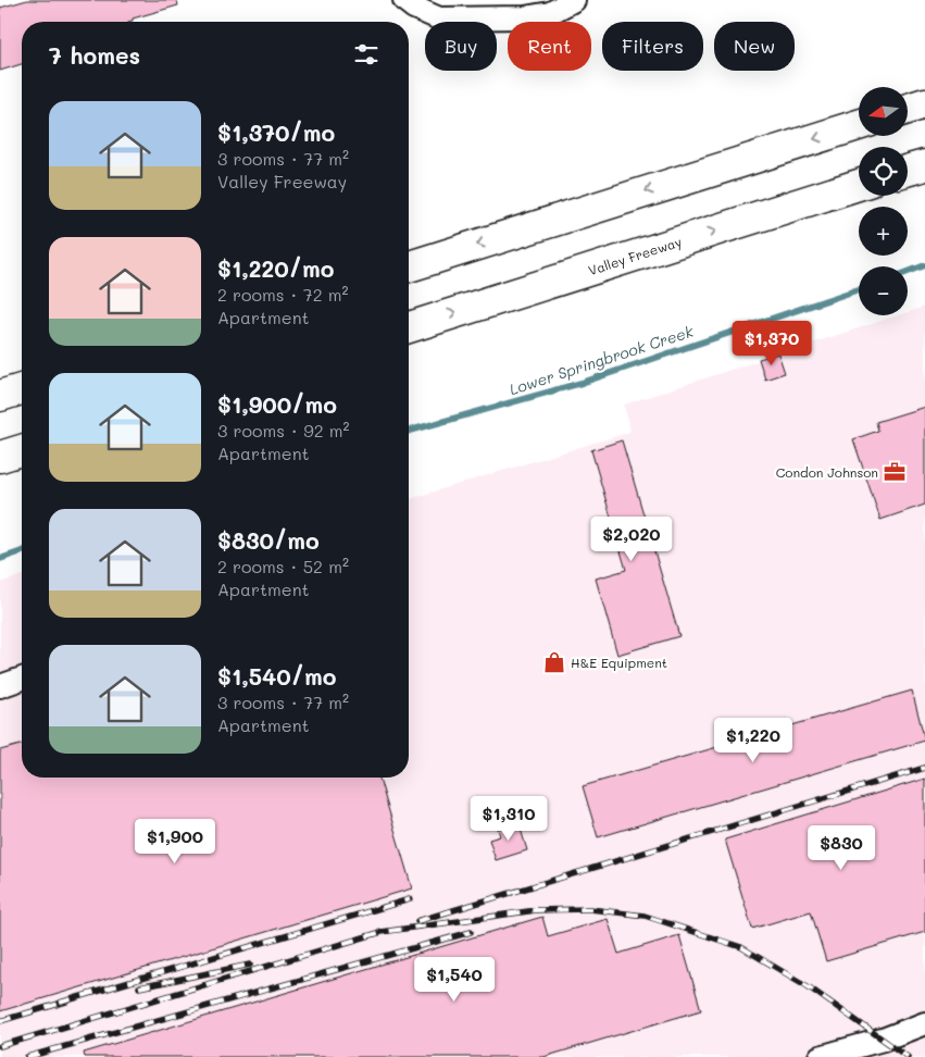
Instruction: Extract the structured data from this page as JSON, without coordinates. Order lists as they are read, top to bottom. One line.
{"streets":{"highway":["Valley Freeway"]},"water":["Lower Springbrook Creek"],"places":{"office":["Condon Johnson"],"shop":["H&E Equipment"]},"north":"left","page":{"chip":["Buy","Rent","Filters","New"],"heading":"7 homes","map_buttons":["+","−"],"list":[{"name":"$1,370/mo","note":"3 rooms · 77 m² · Valley Freeway"},{"name":"$1,220/mo","note":"2 rooms · 72 m² · Apartment"},{"name":"$1,900/mo","note":"3 rooms · 92 m² · Apartment"},{"name":"$830/mo","note":"2 rooms · 52 m² · Apartment"},{"name":"$1,540/mo","note":"3 rooms · 77 m² · Apartment"}],"price":["$1,370","$2,020","$1,220","$1,310","$1,900","$830","$1,540"]}}
